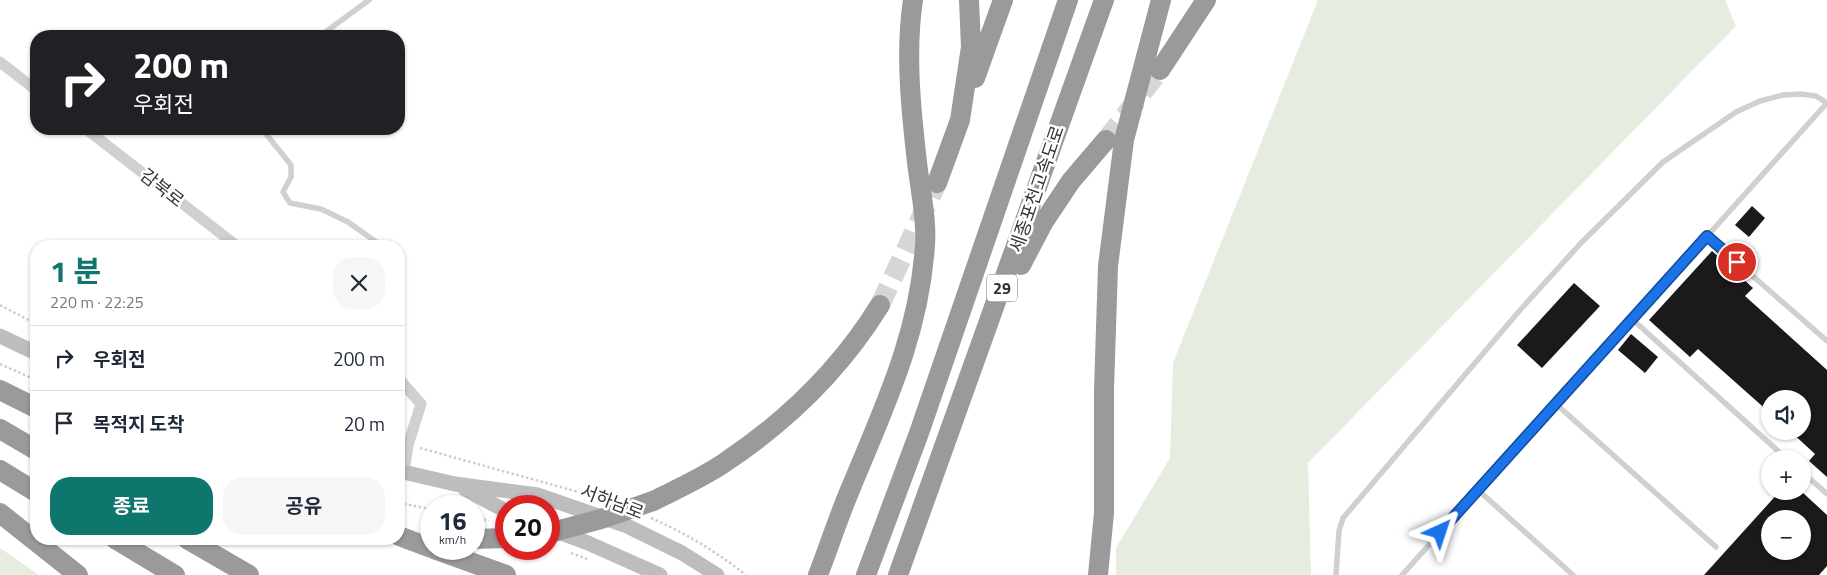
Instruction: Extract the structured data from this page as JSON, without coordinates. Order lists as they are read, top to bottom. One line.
{"streets":{"highway":["세종포천고속도로","29"],"main road":["서하남로"],"street":["감북로"]},"page":{"turn":["200 m","우회전"],"heading":["1 분","220 m · 22:25"],"list":[{"name":"우회전","value":"200 m"},{"name":"목적지 도착","value":"20 m"}],"map_buttons":["+","−"],"buttons":["종료","공유"],"speed":"16 km/h","limit":"20"}}
